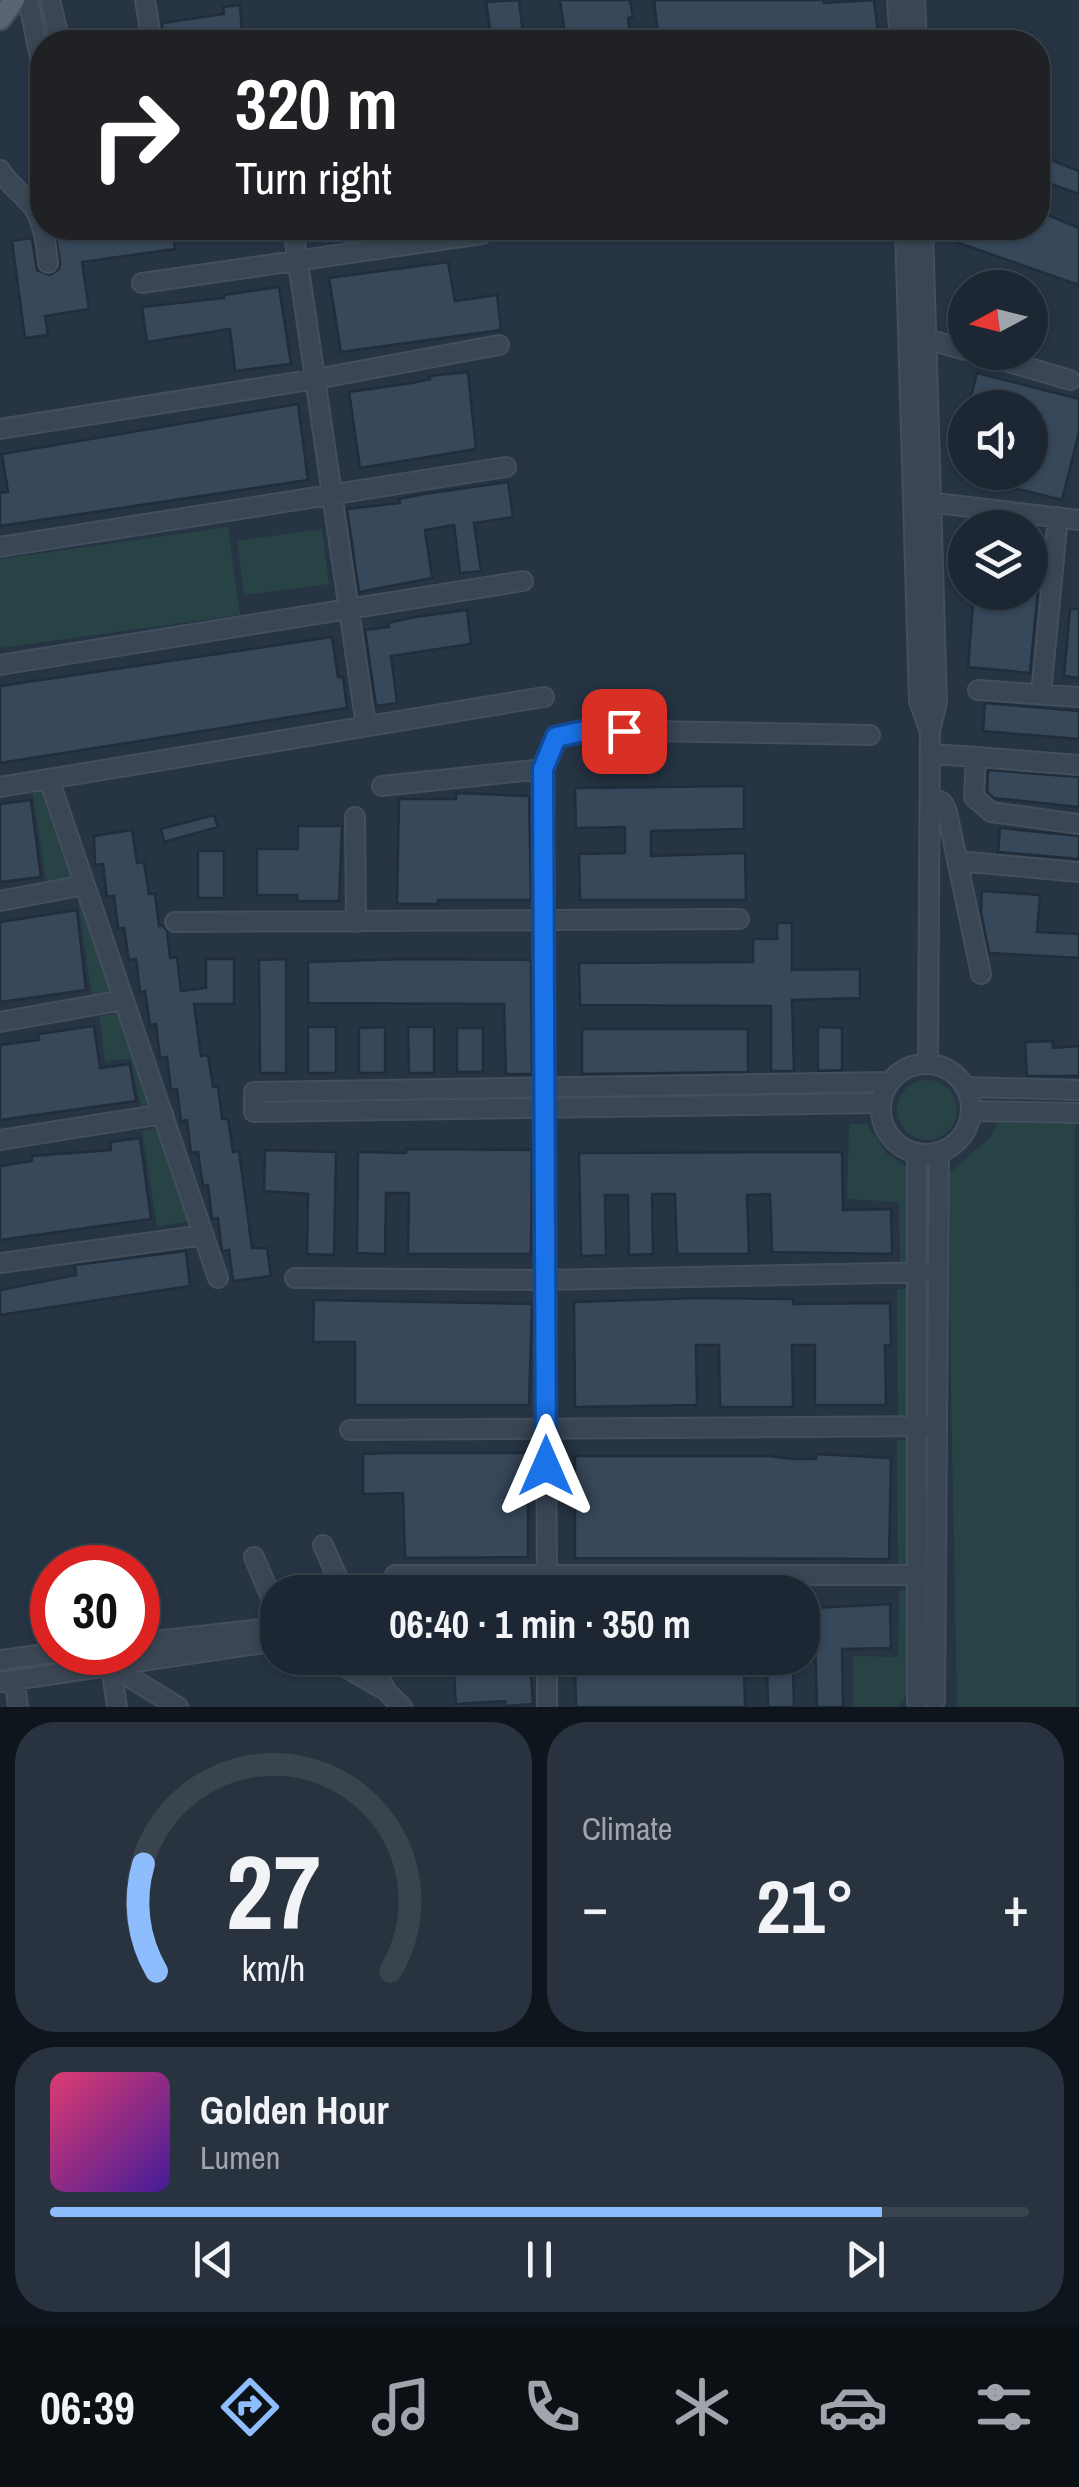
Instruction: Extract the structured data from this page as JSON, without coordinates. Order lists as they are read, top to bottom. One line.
{"north":"left","page":{"turn":["320 m","Turn right"],"limit":"30","trip":"06:40 · 1 min · 350 m","tile":"Climate","heat":["−","21°","+"],"song":["Golden Hour","Lumen"],"tabs":"06:39","gauge":["27","km/h"]}}
